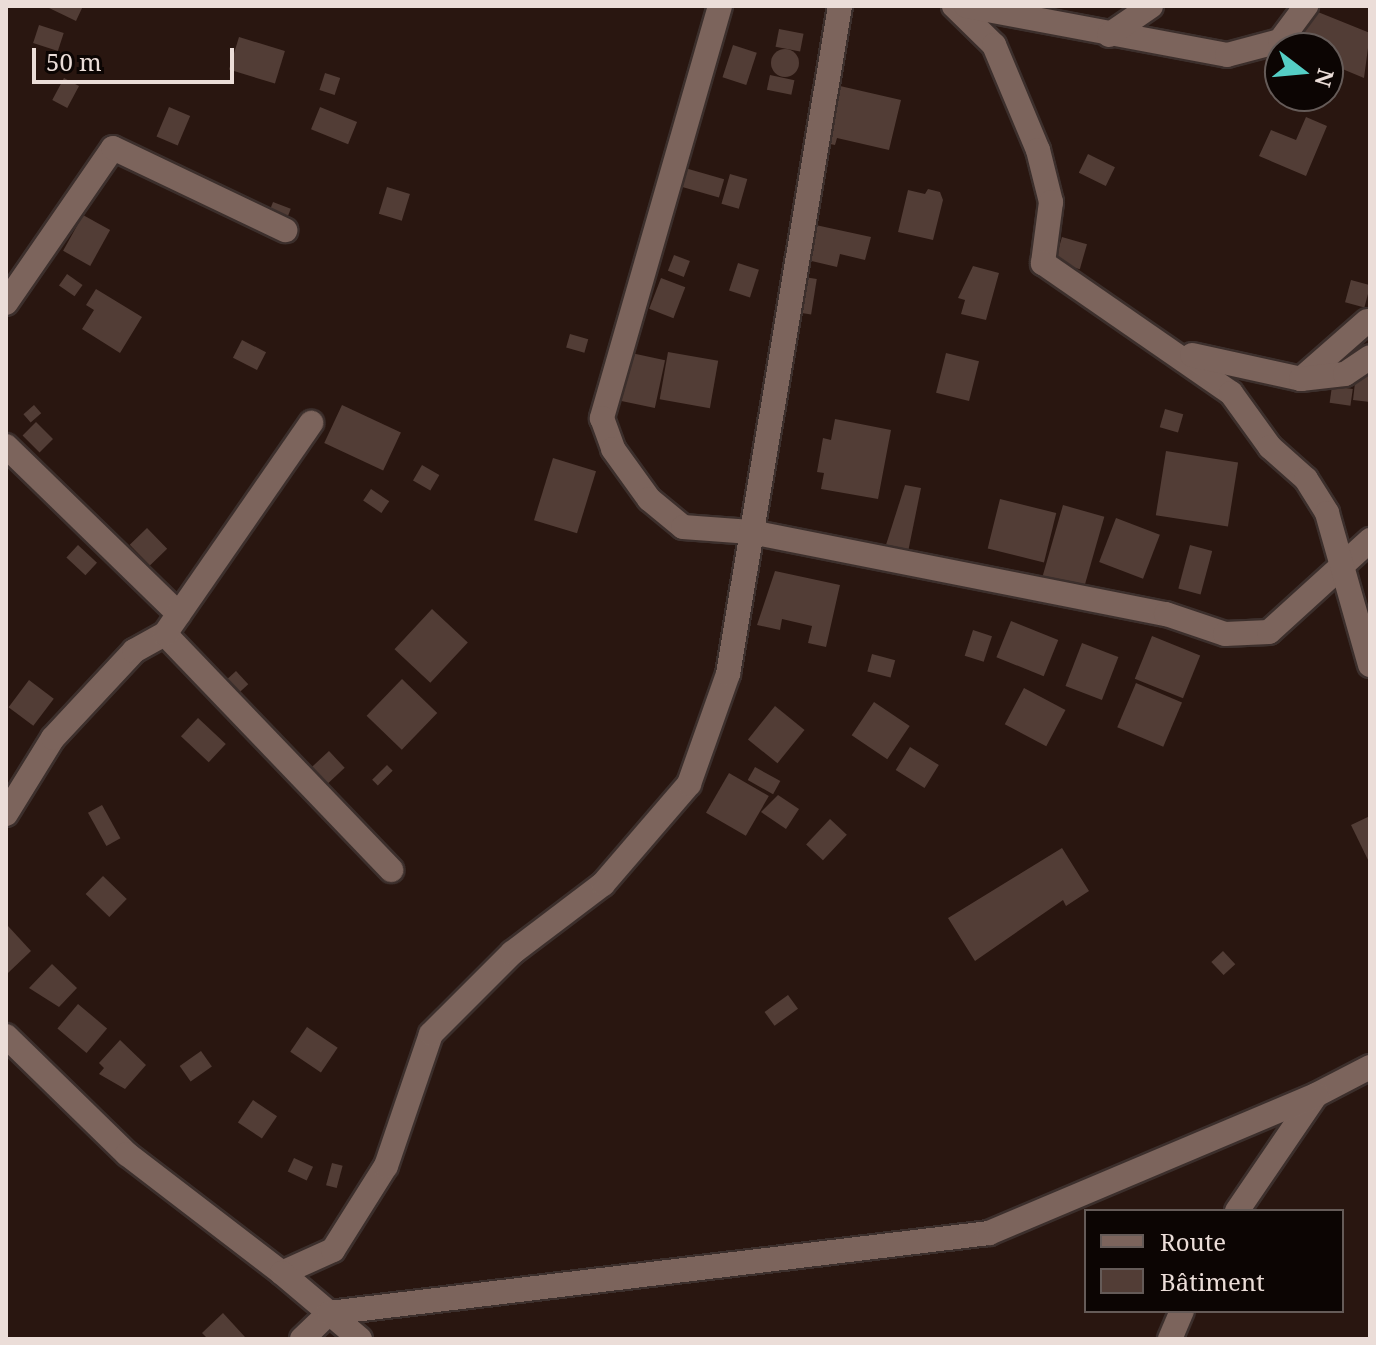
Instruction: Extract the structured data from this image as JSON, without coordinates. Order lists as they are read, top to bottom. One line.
{"legend":["Route","Bâtiment"],"scale_bar":"50 m","north":"right"}
